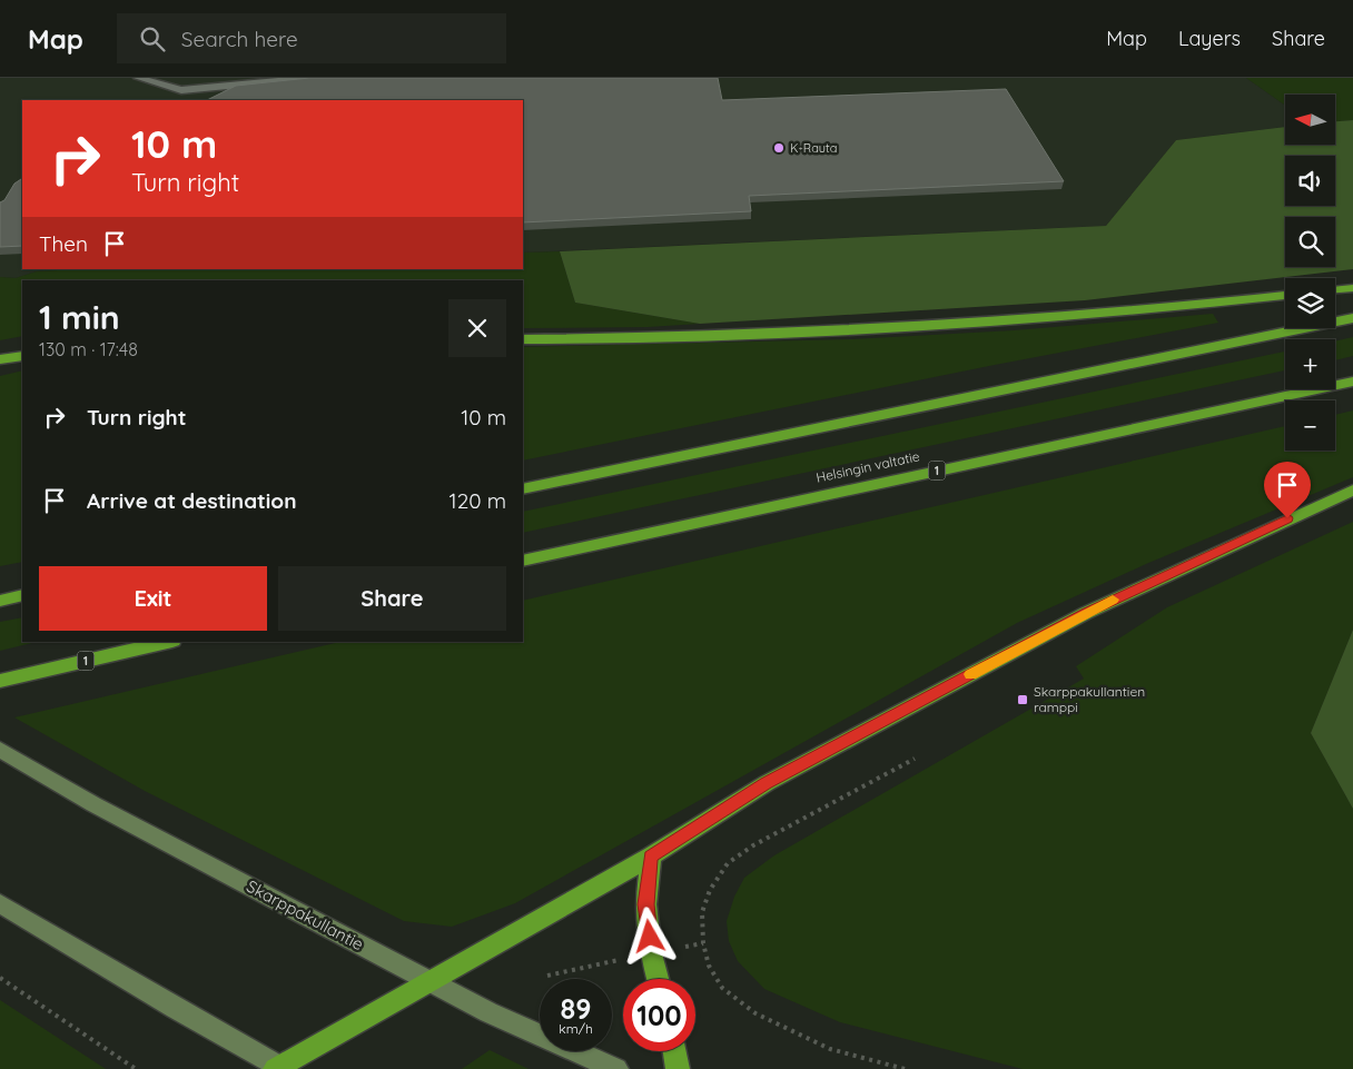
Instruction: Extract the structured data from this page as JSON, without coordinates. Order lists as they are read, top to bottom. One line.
{"streets":{"highway":["Helsingin valtatie","1"],"main road":["Skarppakullantie"]},"places":{"other":["K-Rauta"],"transit":["Skarppakullantien ramppi"]},"north":"left","page":{"header":"Map","search":"Search here","nav":["Map","Layers","Share"],"map_buttons":["+","−"],"turn":["10 m","Turn right"],"then":"Then","heading":["1 min","130 m · 17:48"],"list":[{"name":"Turn right","value":"10 m"},{"name":"Arrive at destination","value":"120 m"}],"buttons":["Exit","Share"],"speed":"89 km/h","limit":"100"}}
